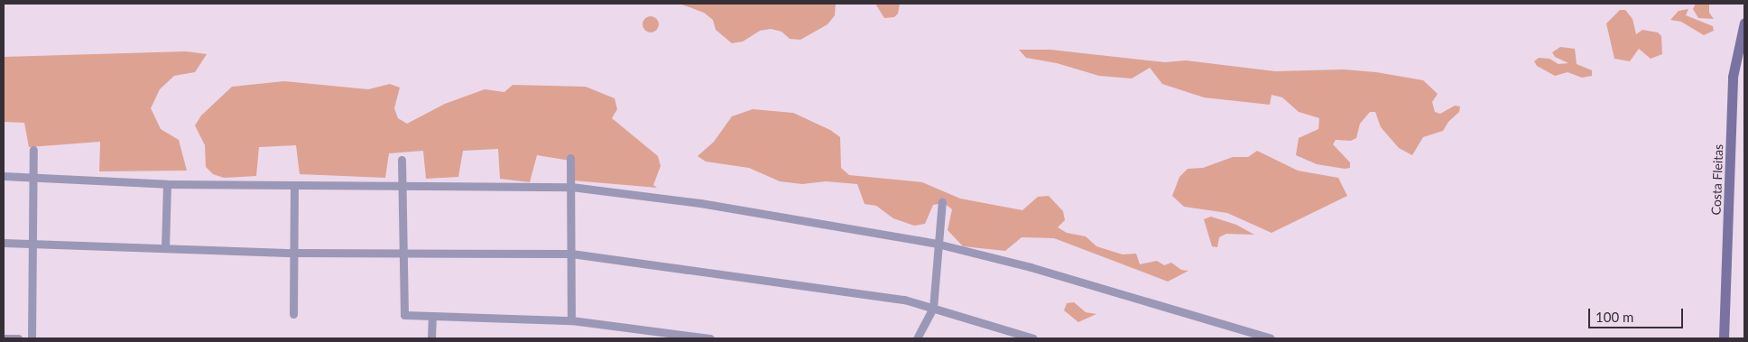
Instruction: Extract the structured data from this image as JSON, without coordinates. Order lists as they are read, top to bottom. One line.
{"streets":{"main road":["Costa Fleitas"]},"scale_bar":"100 m"}
